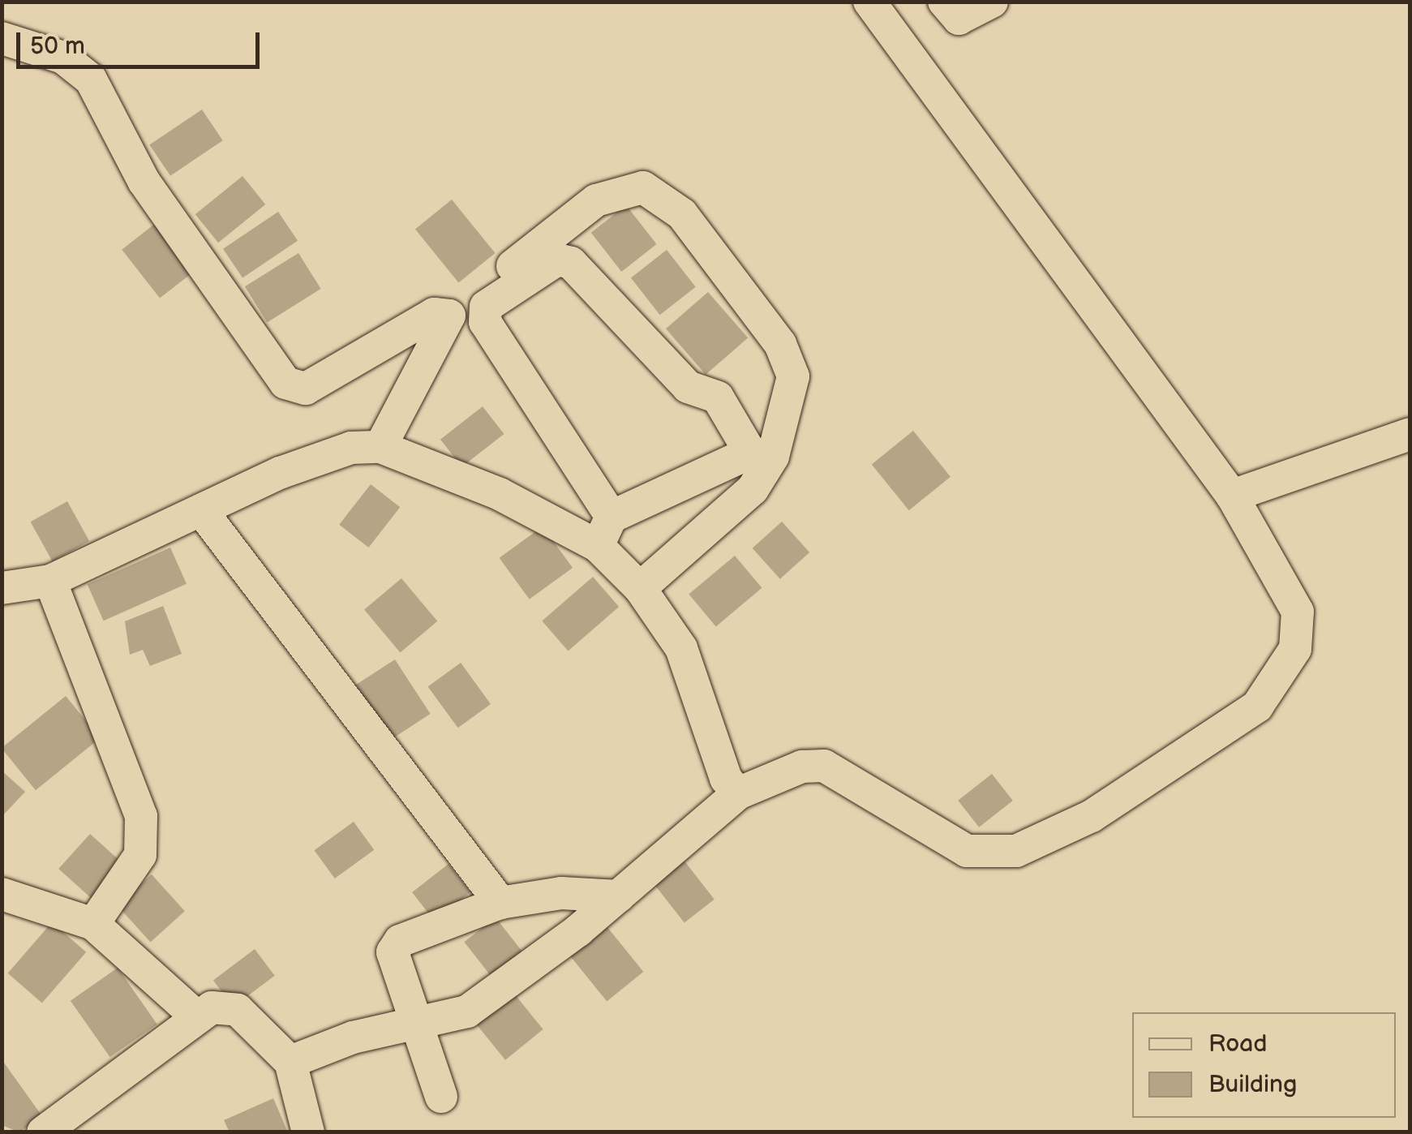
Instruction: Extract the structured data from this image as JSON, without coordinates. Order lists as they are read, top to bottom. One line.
{"legend":["Road","Building"],"scale_bar":"50 m"}
